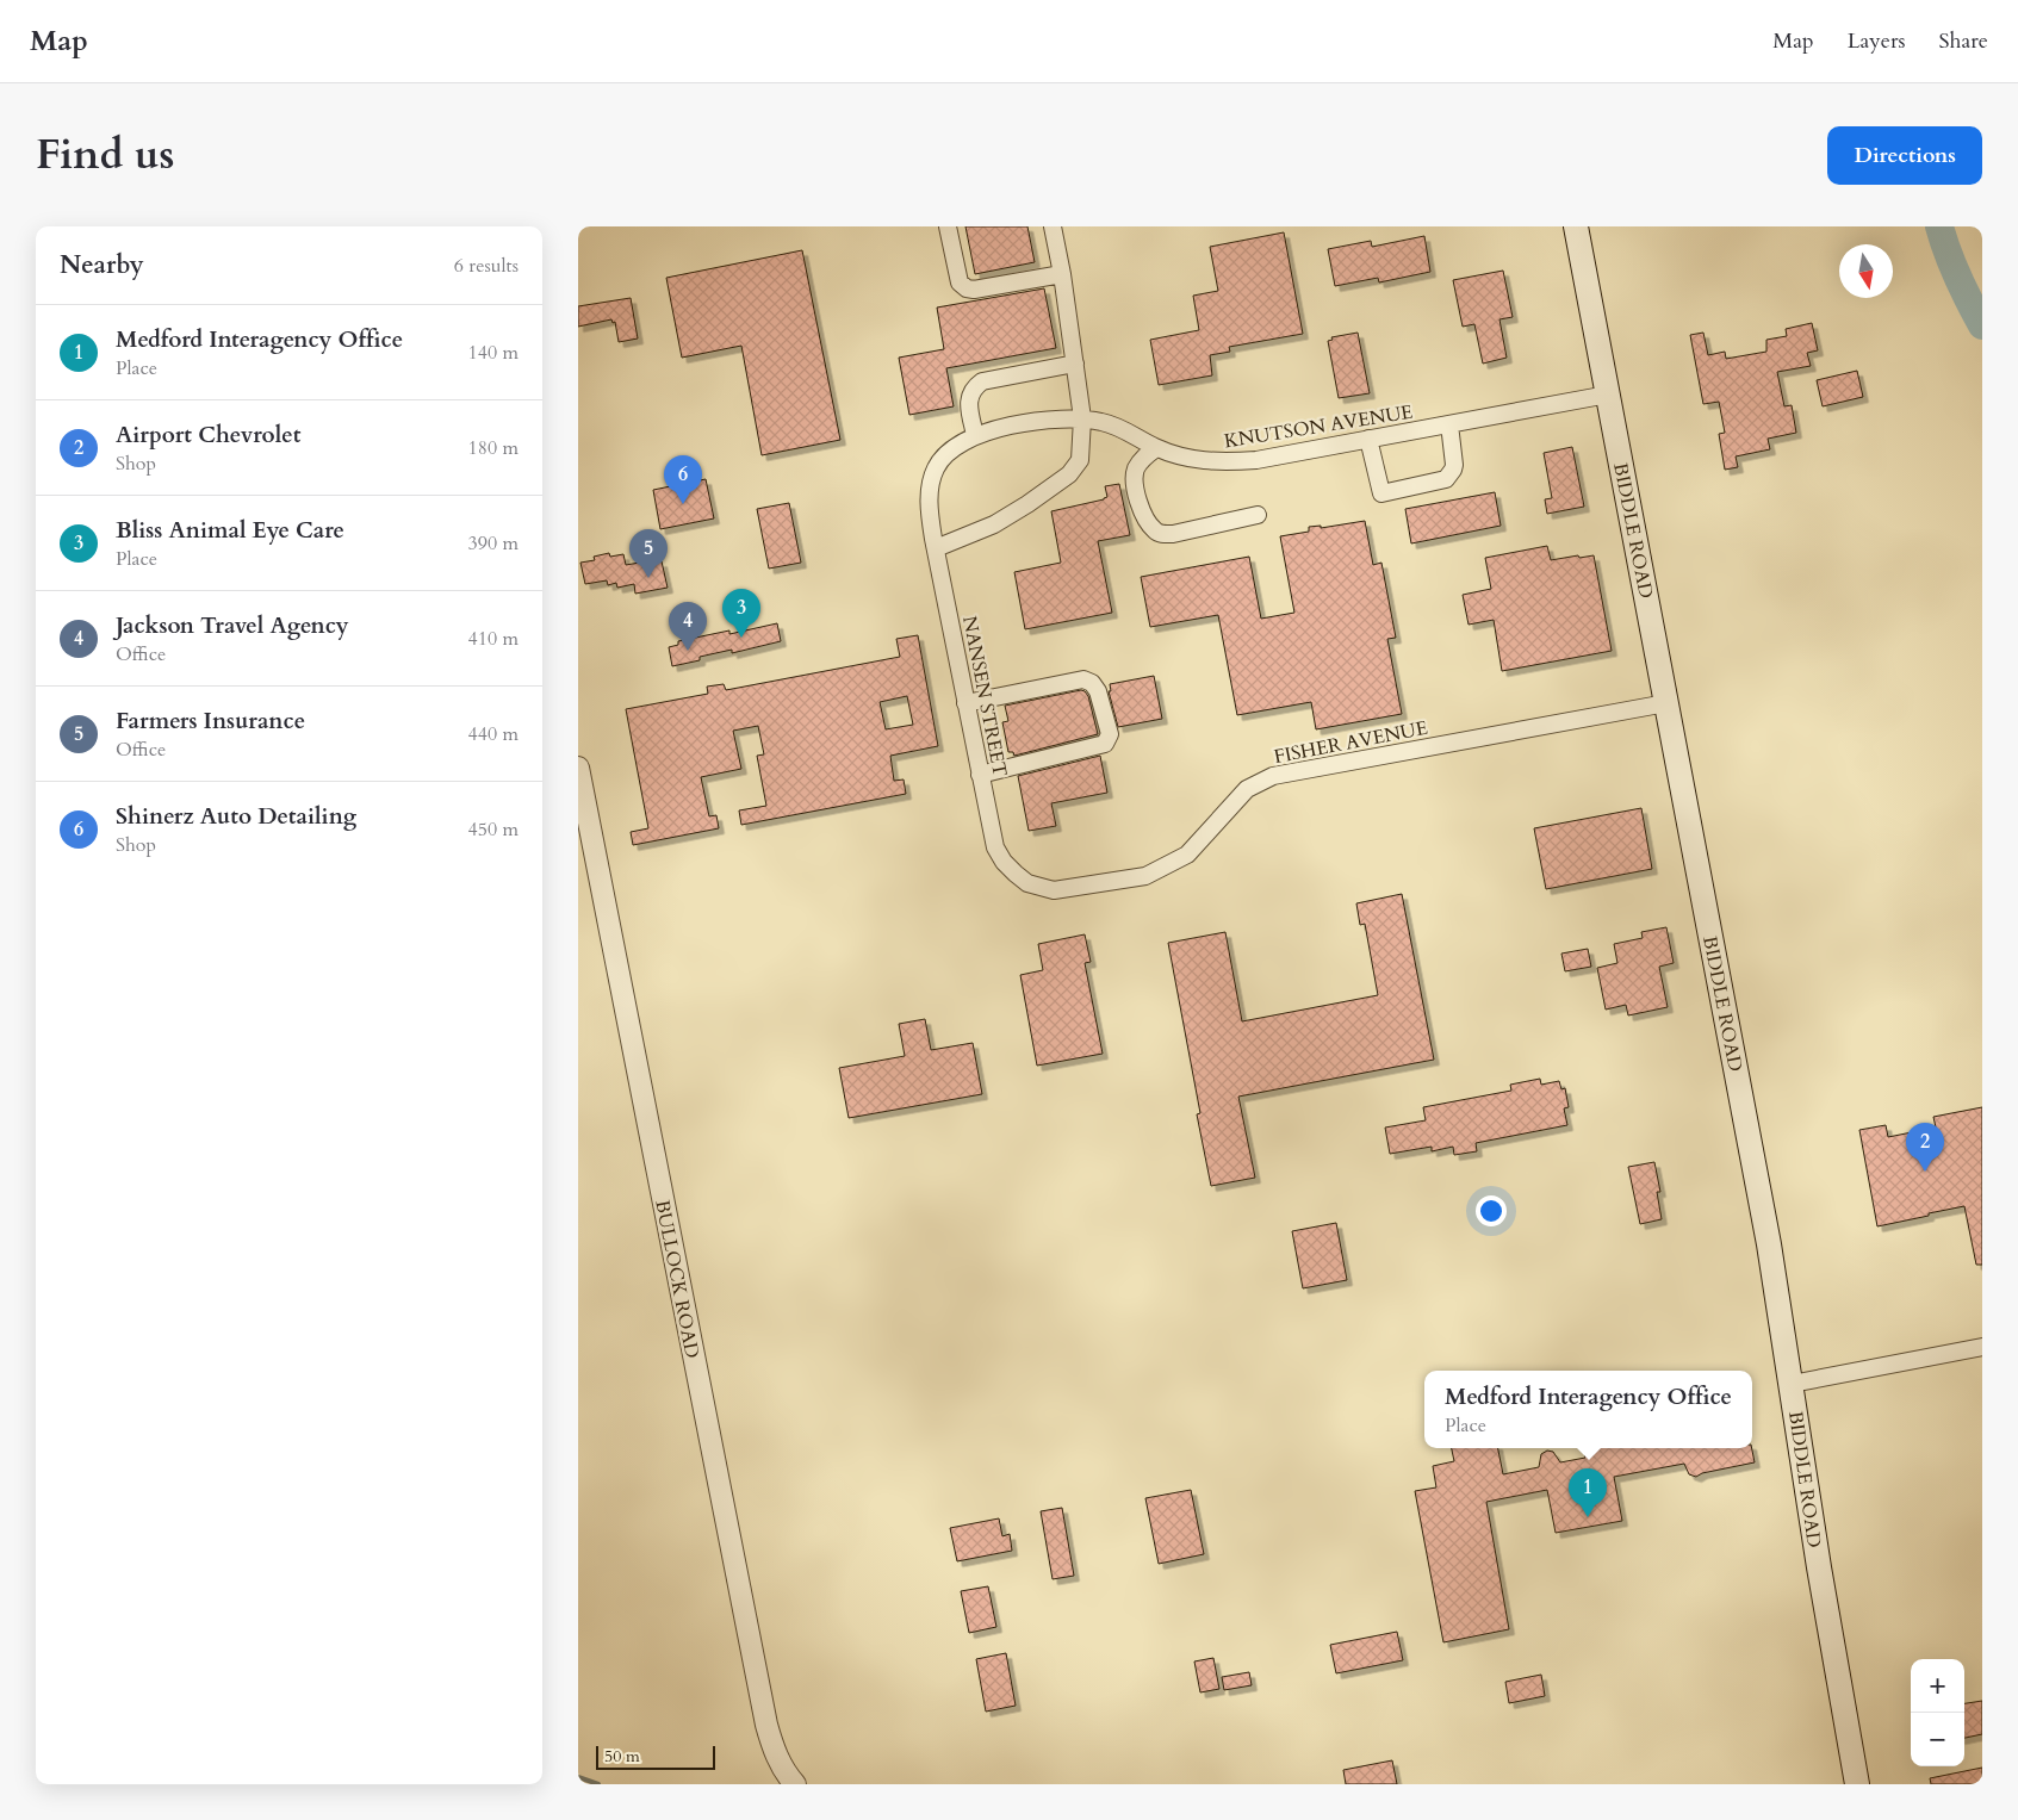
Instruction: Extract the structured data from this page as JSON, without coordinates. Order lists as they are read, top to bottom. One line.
{"streets":{"main road":["BIDDLE ROAD"],"street":["KNUTSON AVENUE","NANSEN STREET","FISHER AVENUE","BULLOCK ROAD"]},"crossings":[["KNUTSON AVENUE","BIDDLE ROAD"],["KNUTSON AVENUE","NANSEN STREET"],["BIDDLE ROAD","FISHER AVENUE"],["NANSEN STREET","FISHER AVENUE"]],"scale_bar":"50 m","north":"bottom","page":{"header":"Map","nav":["Map","Layers","Share"],"title":"Find us","buttons":"Directions","heading":["Nearby","6 results"],"list":[{"mark":"1","name":"Medford Interagency Office","note":"Place","value":"140 m"},{"mark":"2","name":"Airport Chevrolet","note":"Shop","value":"180 m"},{"mark":"3","name":"Bliss Animal Eye Care","note":"Place","value":"390 m"},{"mark":"4","name":"Jackson Travel Agency","note":"Office","value":"410 m"},{"mark":"5","name":"Farmers Insurance","note":"Office","value":"440 m"},{"mark":"6","name":"Shinerz Auto Detailing","note":"Shop","value":"450 m"}],"pins":["6","5","3","4","2","1"],"popup":["Medford Interagency Office","Place"],"map_buttons":["+","−"],"scale":"50 m"}}
